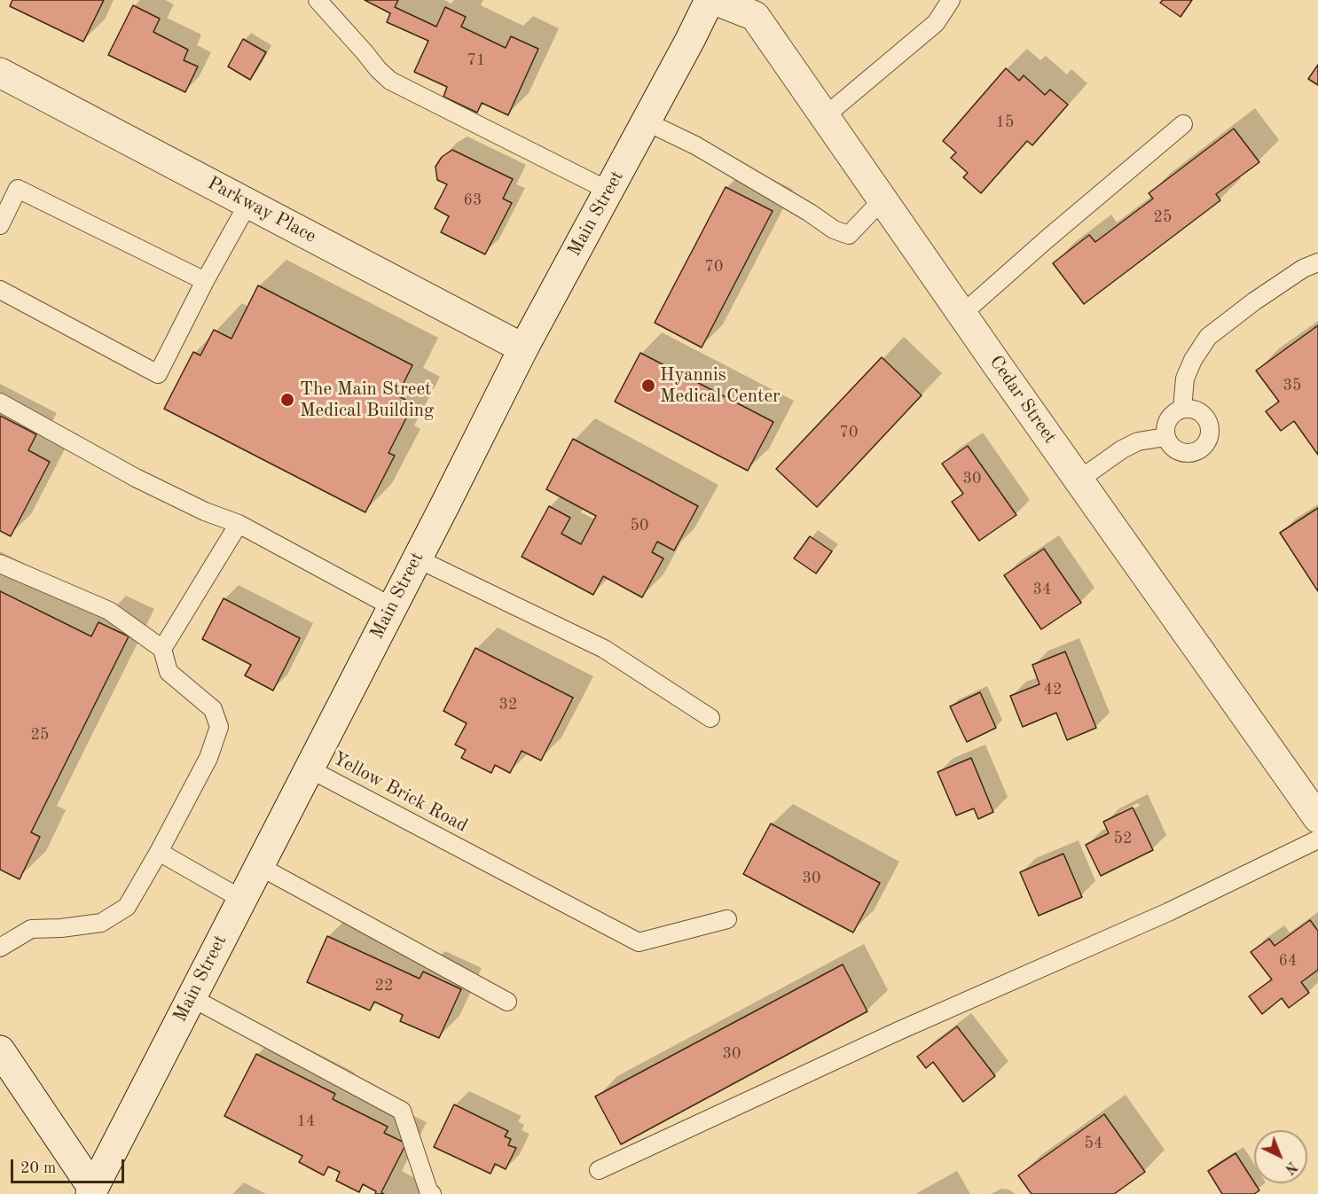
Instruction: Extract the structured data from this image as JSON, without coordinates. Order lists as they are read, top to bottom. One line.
{"streets":{"street":["Parkway Place","Main Street","Cedar Street"],"lane":["Yellow Brick Road"]},"crossings":[["Parkway Place","Main Street"],["Main Street","Yellow Brick Road"]],"places":["Hyannis Medical Center","The Main Street Medical Building"],"house_numbers":["71","15","63","25","70","35","70","30","50","34","42","32","25","52","30","64","22","30","14","54"],"scale_bar":"20 m","north":"bottom right"}
